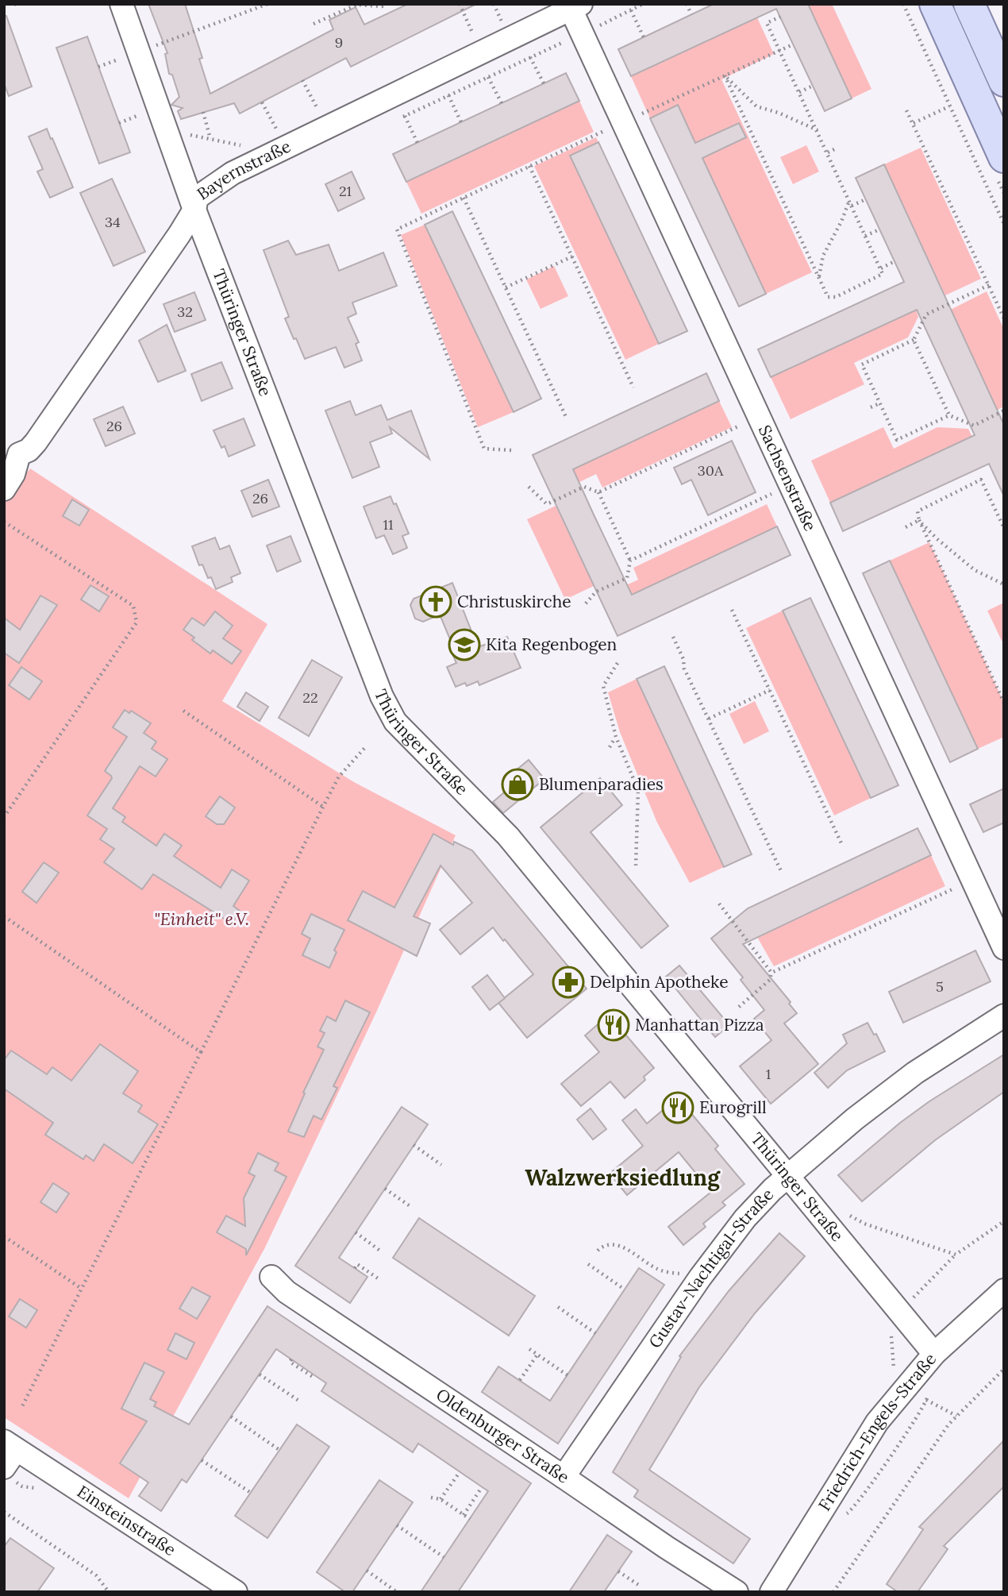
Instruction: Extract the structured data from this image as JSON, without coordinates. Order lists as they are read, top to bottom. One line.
{"streets":{"street":["Bayernstraße","Thüringer Straße","Sachsenstraße","Gustav-Nachtigal-Straße","Friedrich-Engels-Straße","Oldenburger Straße","Einsteinstraße"]},"crossings":[["Bayernstraße","Thüringer Straße"],["Bayernstraße","Sachsenstraße"],["Thüringer Straße","Gustav-Nachtigal-Straße"],["Thüringer Straße","Friedrich-Engels-Straße"],["Gustav-Nachtigal-Straße","Oldenburger Straße"]],"districts":["Walzwerksiedlung"],"parks":["\"Einheit\" e.V."],"places":{"church":["Christuskirche"],"school or university":["Kita Regenbogen"],"shop":["Blumenparadies"],"pharmacy":["Delphin Apotheke"],"restaurant":["Manhattan Pizza","Eurogrill"]},"house_numbers":["9","21","34","32","26","30A","26","11","22","5","1"]}
